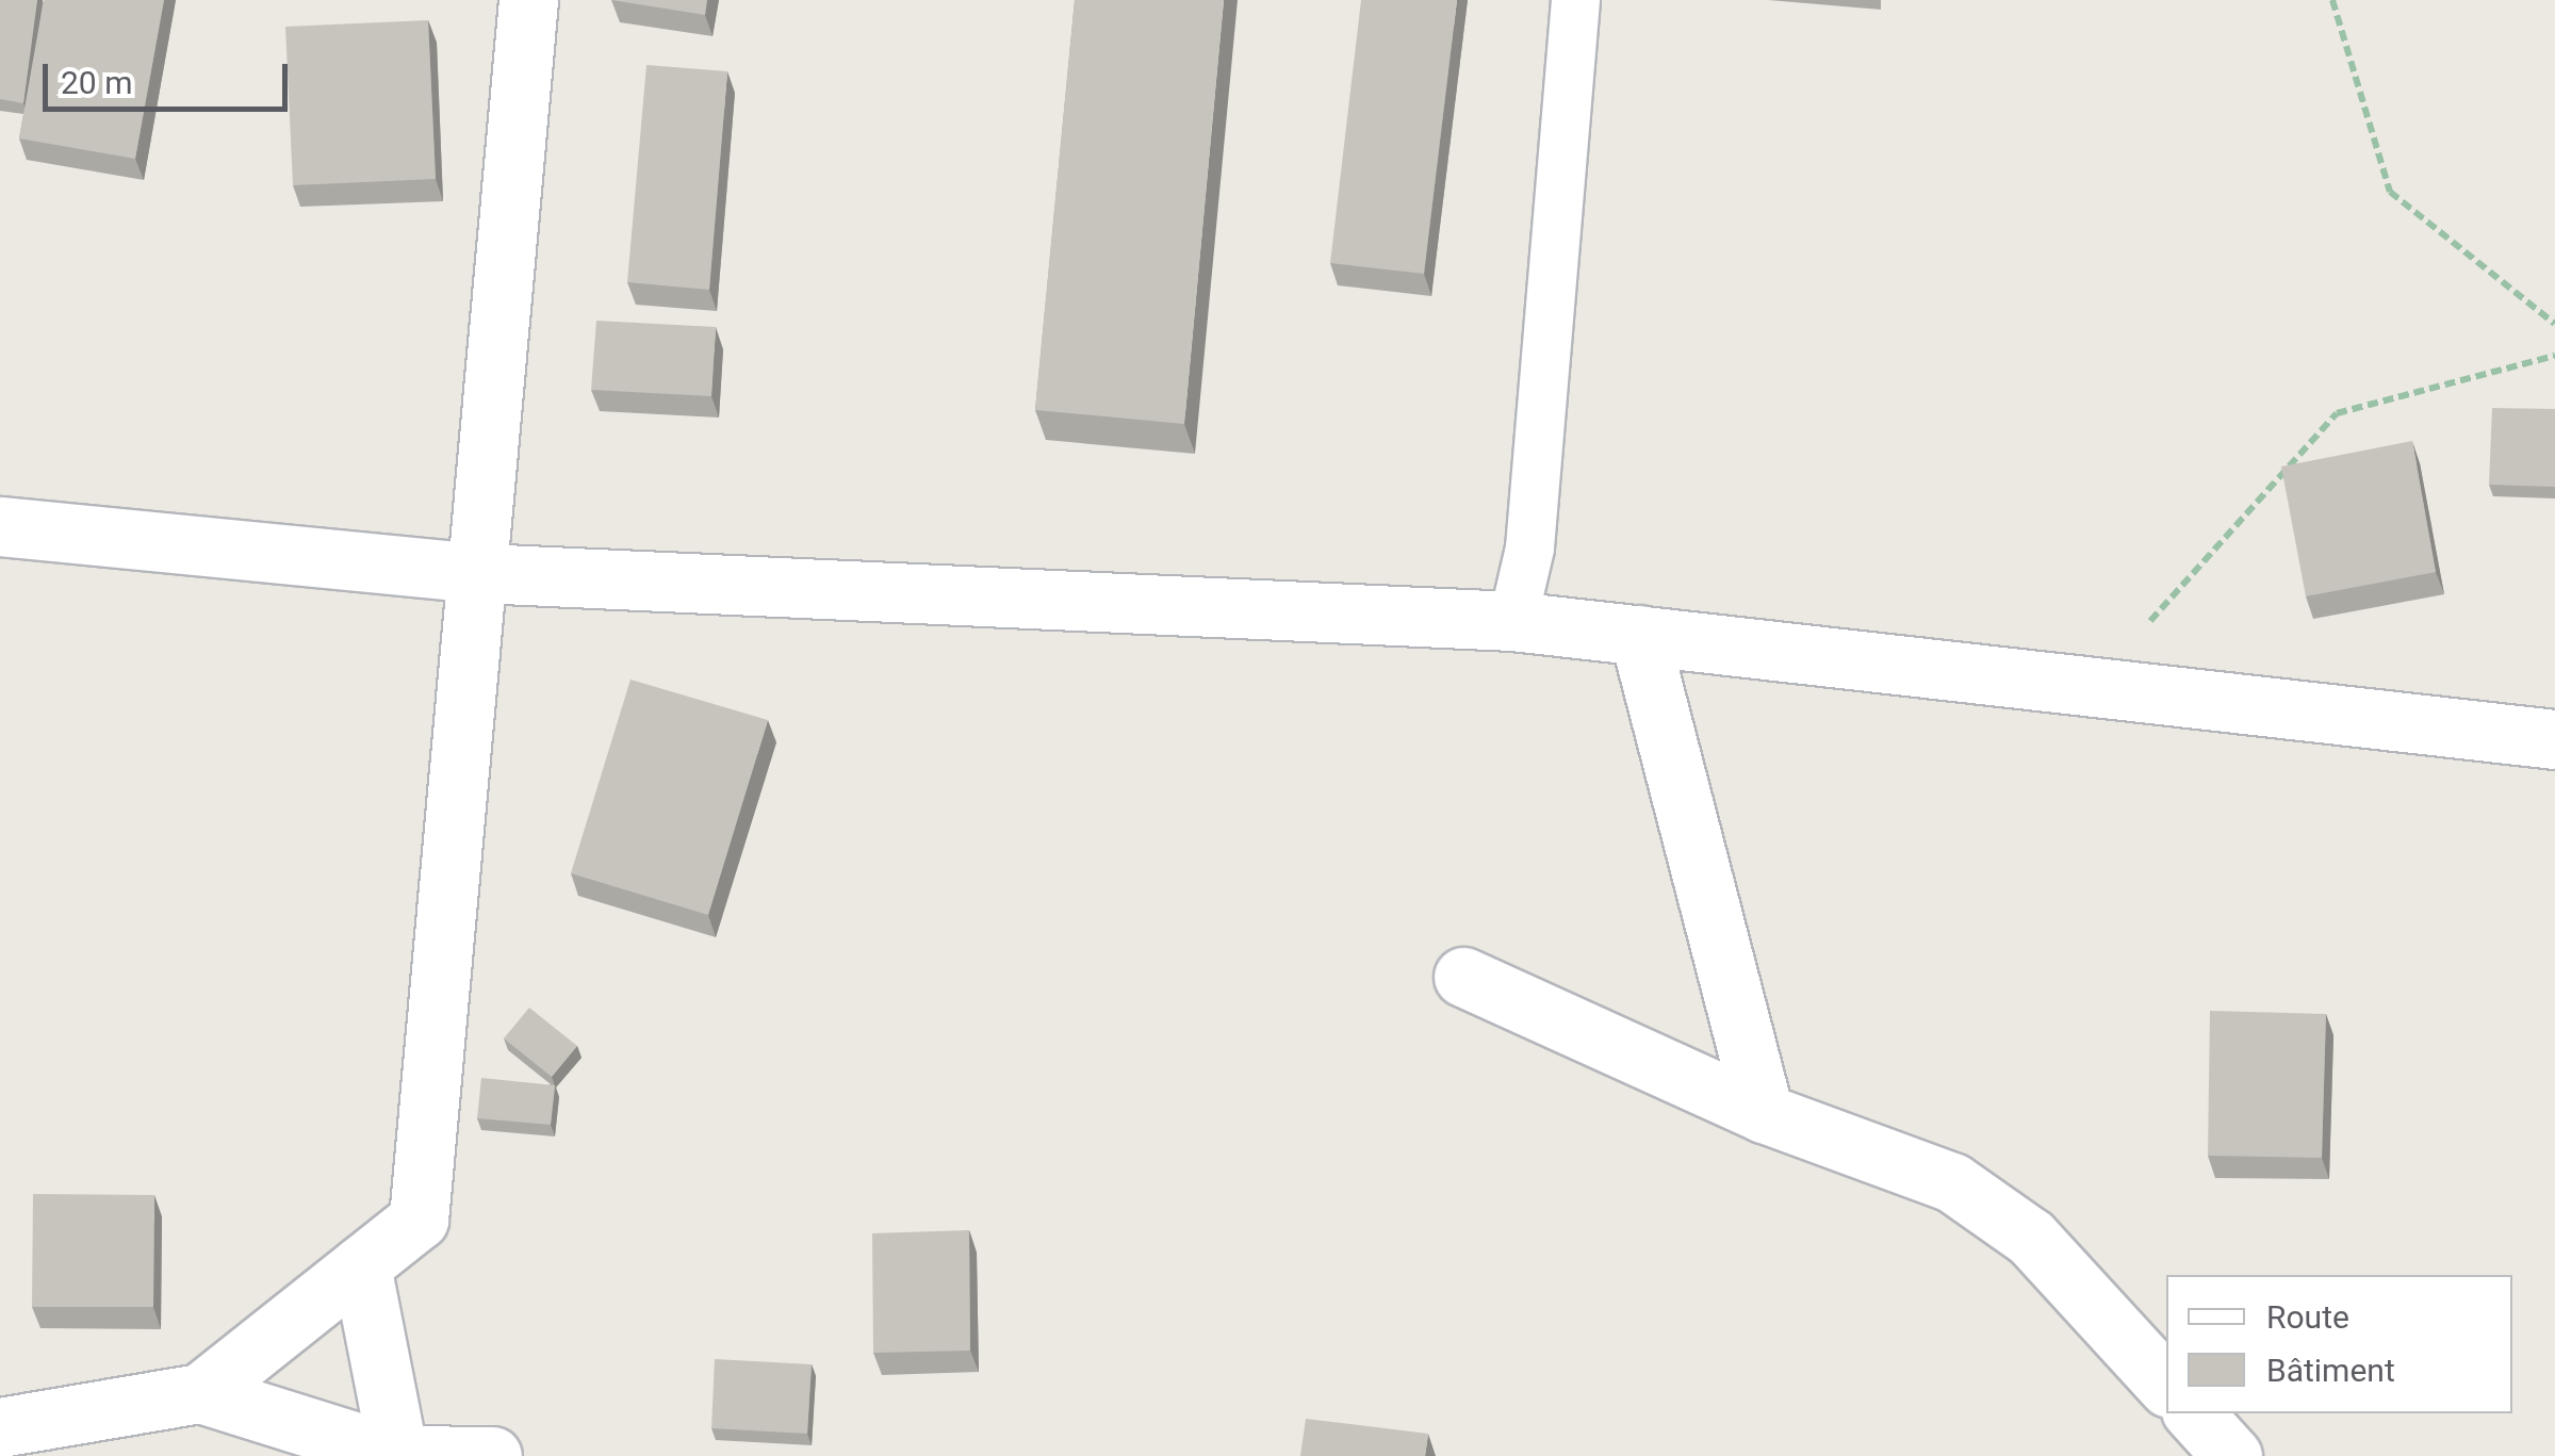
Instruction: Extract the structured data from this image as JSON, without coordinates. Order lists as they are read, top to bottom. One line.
{"legend":["Route","Bâtiment"],"scale_bar":"20 m"}
